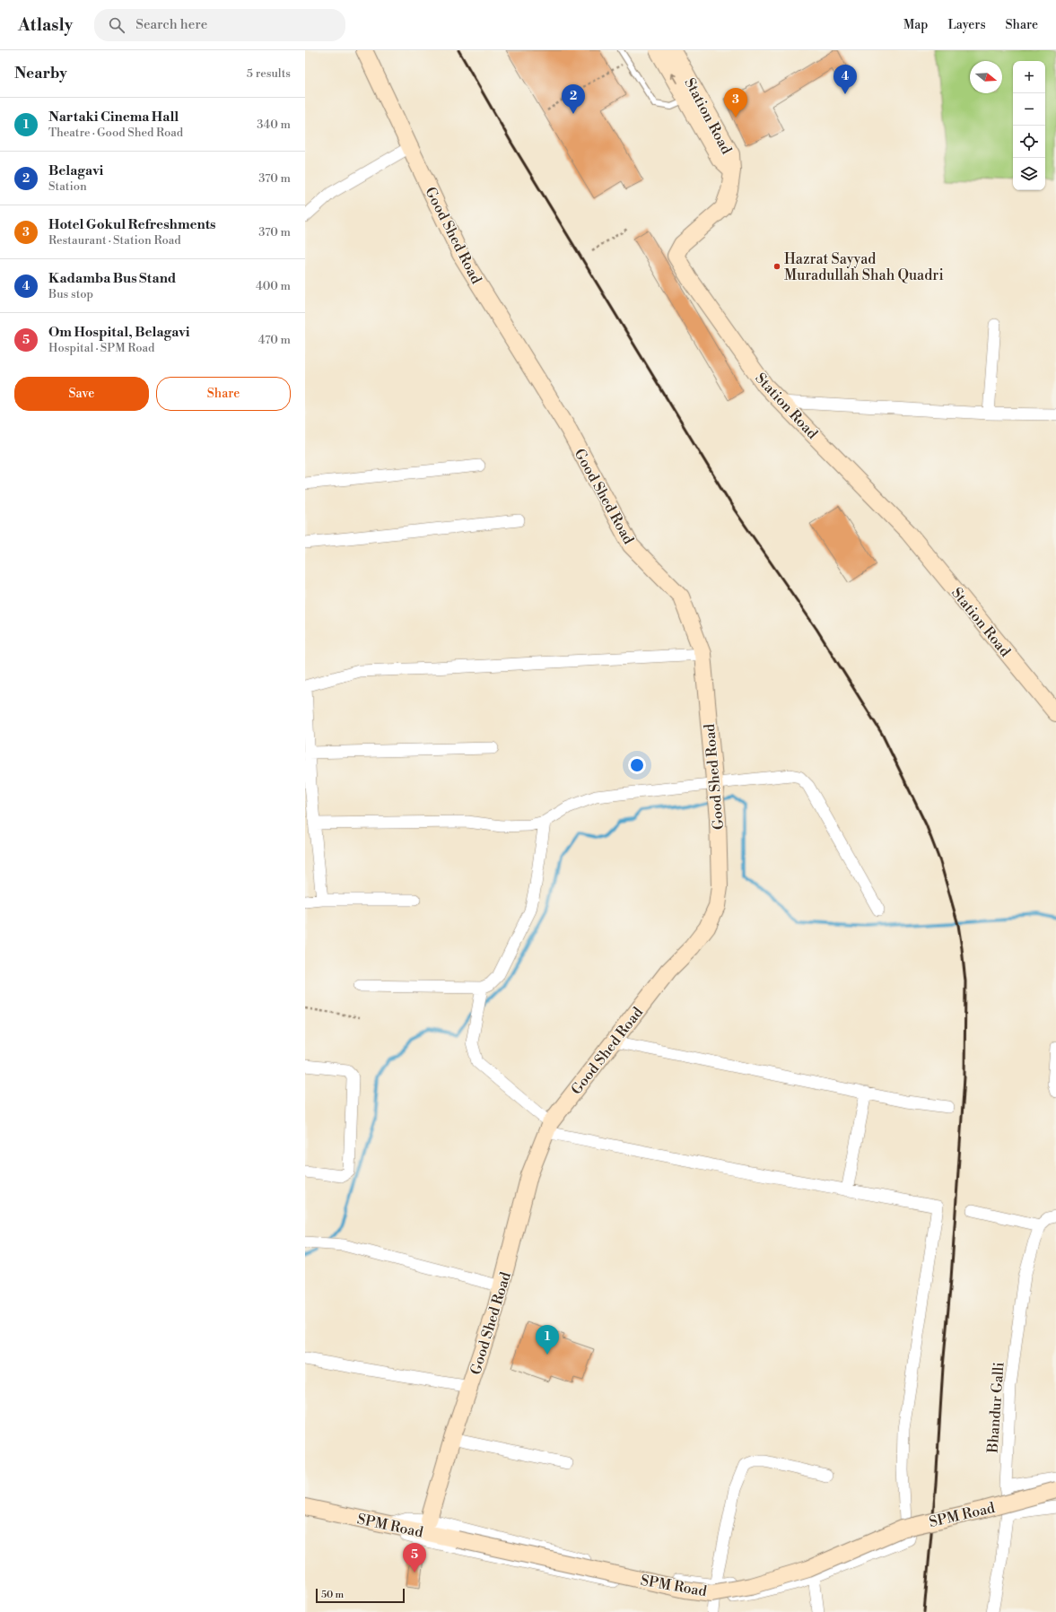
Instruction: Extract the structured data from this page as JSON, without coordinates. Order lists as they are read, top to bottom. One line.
{"streets":{"street":["Station Road","Good Shed Road","Bhandur Galli","SPM Road"]},"places":["Hazrat Sayyad Muradullah Shah Quadri"],"scale_bar":"50 m","north":"right","page":{"header":"Atlasly","search":"Search here","nav":["Map","Layers","Share"],"heading":["Nearby","5 results"],"map_buttons":["+","−"],"pins":["4","2","3","1","5"],"list":[{"mark":"1","name":"Nartaki Cinema Hall","note":"Theatre · Good Shed Road","value":"340 m"},{"mark":"2","name":"Belagavi","note":"Station","value":"370 m"},{"mark":"3","name":"Hotel Gokul Refreshments","note":"Restaurant · Station Road","value":"370 m"},{"mark":"4","name":"Kadamba Bus Stand","note":"Bus stop","value":"400 m"},{"mark":"5","name":"Om Hospital, Belagavi","note":"Hospital · SPM Road","value":"470 m"}],"buttons":["Save","Share"],"scale":"50 m"}}
